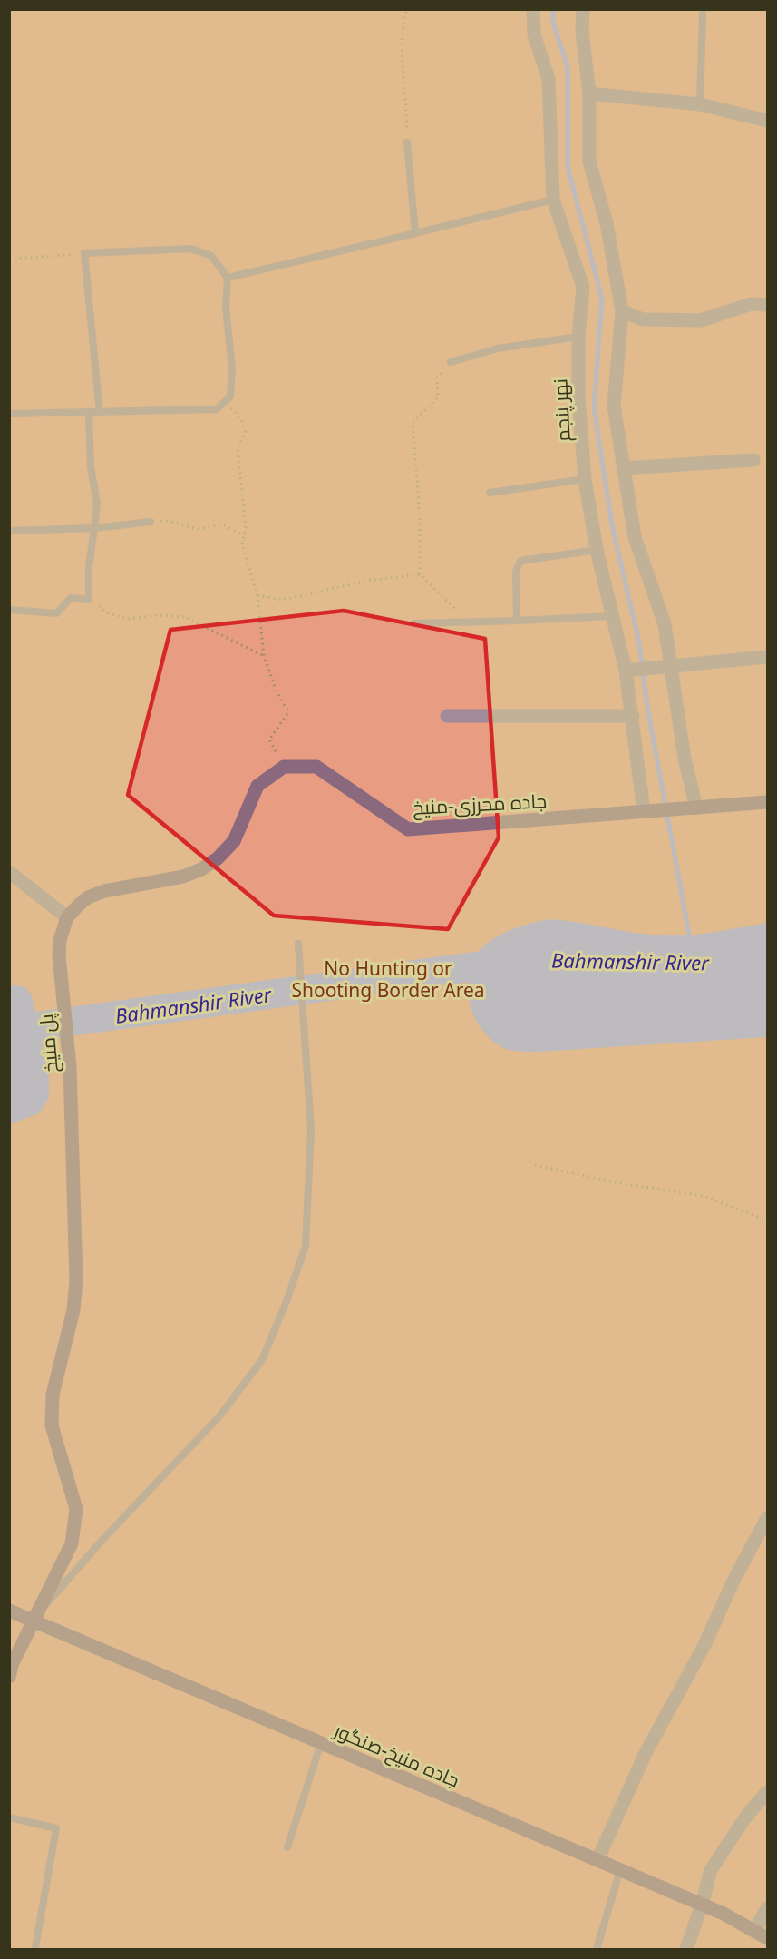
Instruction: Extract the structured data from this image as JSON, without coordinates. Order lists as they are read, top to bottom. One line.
{"streets":{"main road":["جاده محرزی-منیخ","پل منیخ","جاده منیخ-صنگور"],"street":["نهر پنجم"]},"crossings":[["نهر پنجم","جاده محرزی-منیخ"],["پل منیخ","جاده منیخ-صنگور"]],"water":["Bahmanshir River"],"parks":["No Hunting or Shooting Border Area"]}
